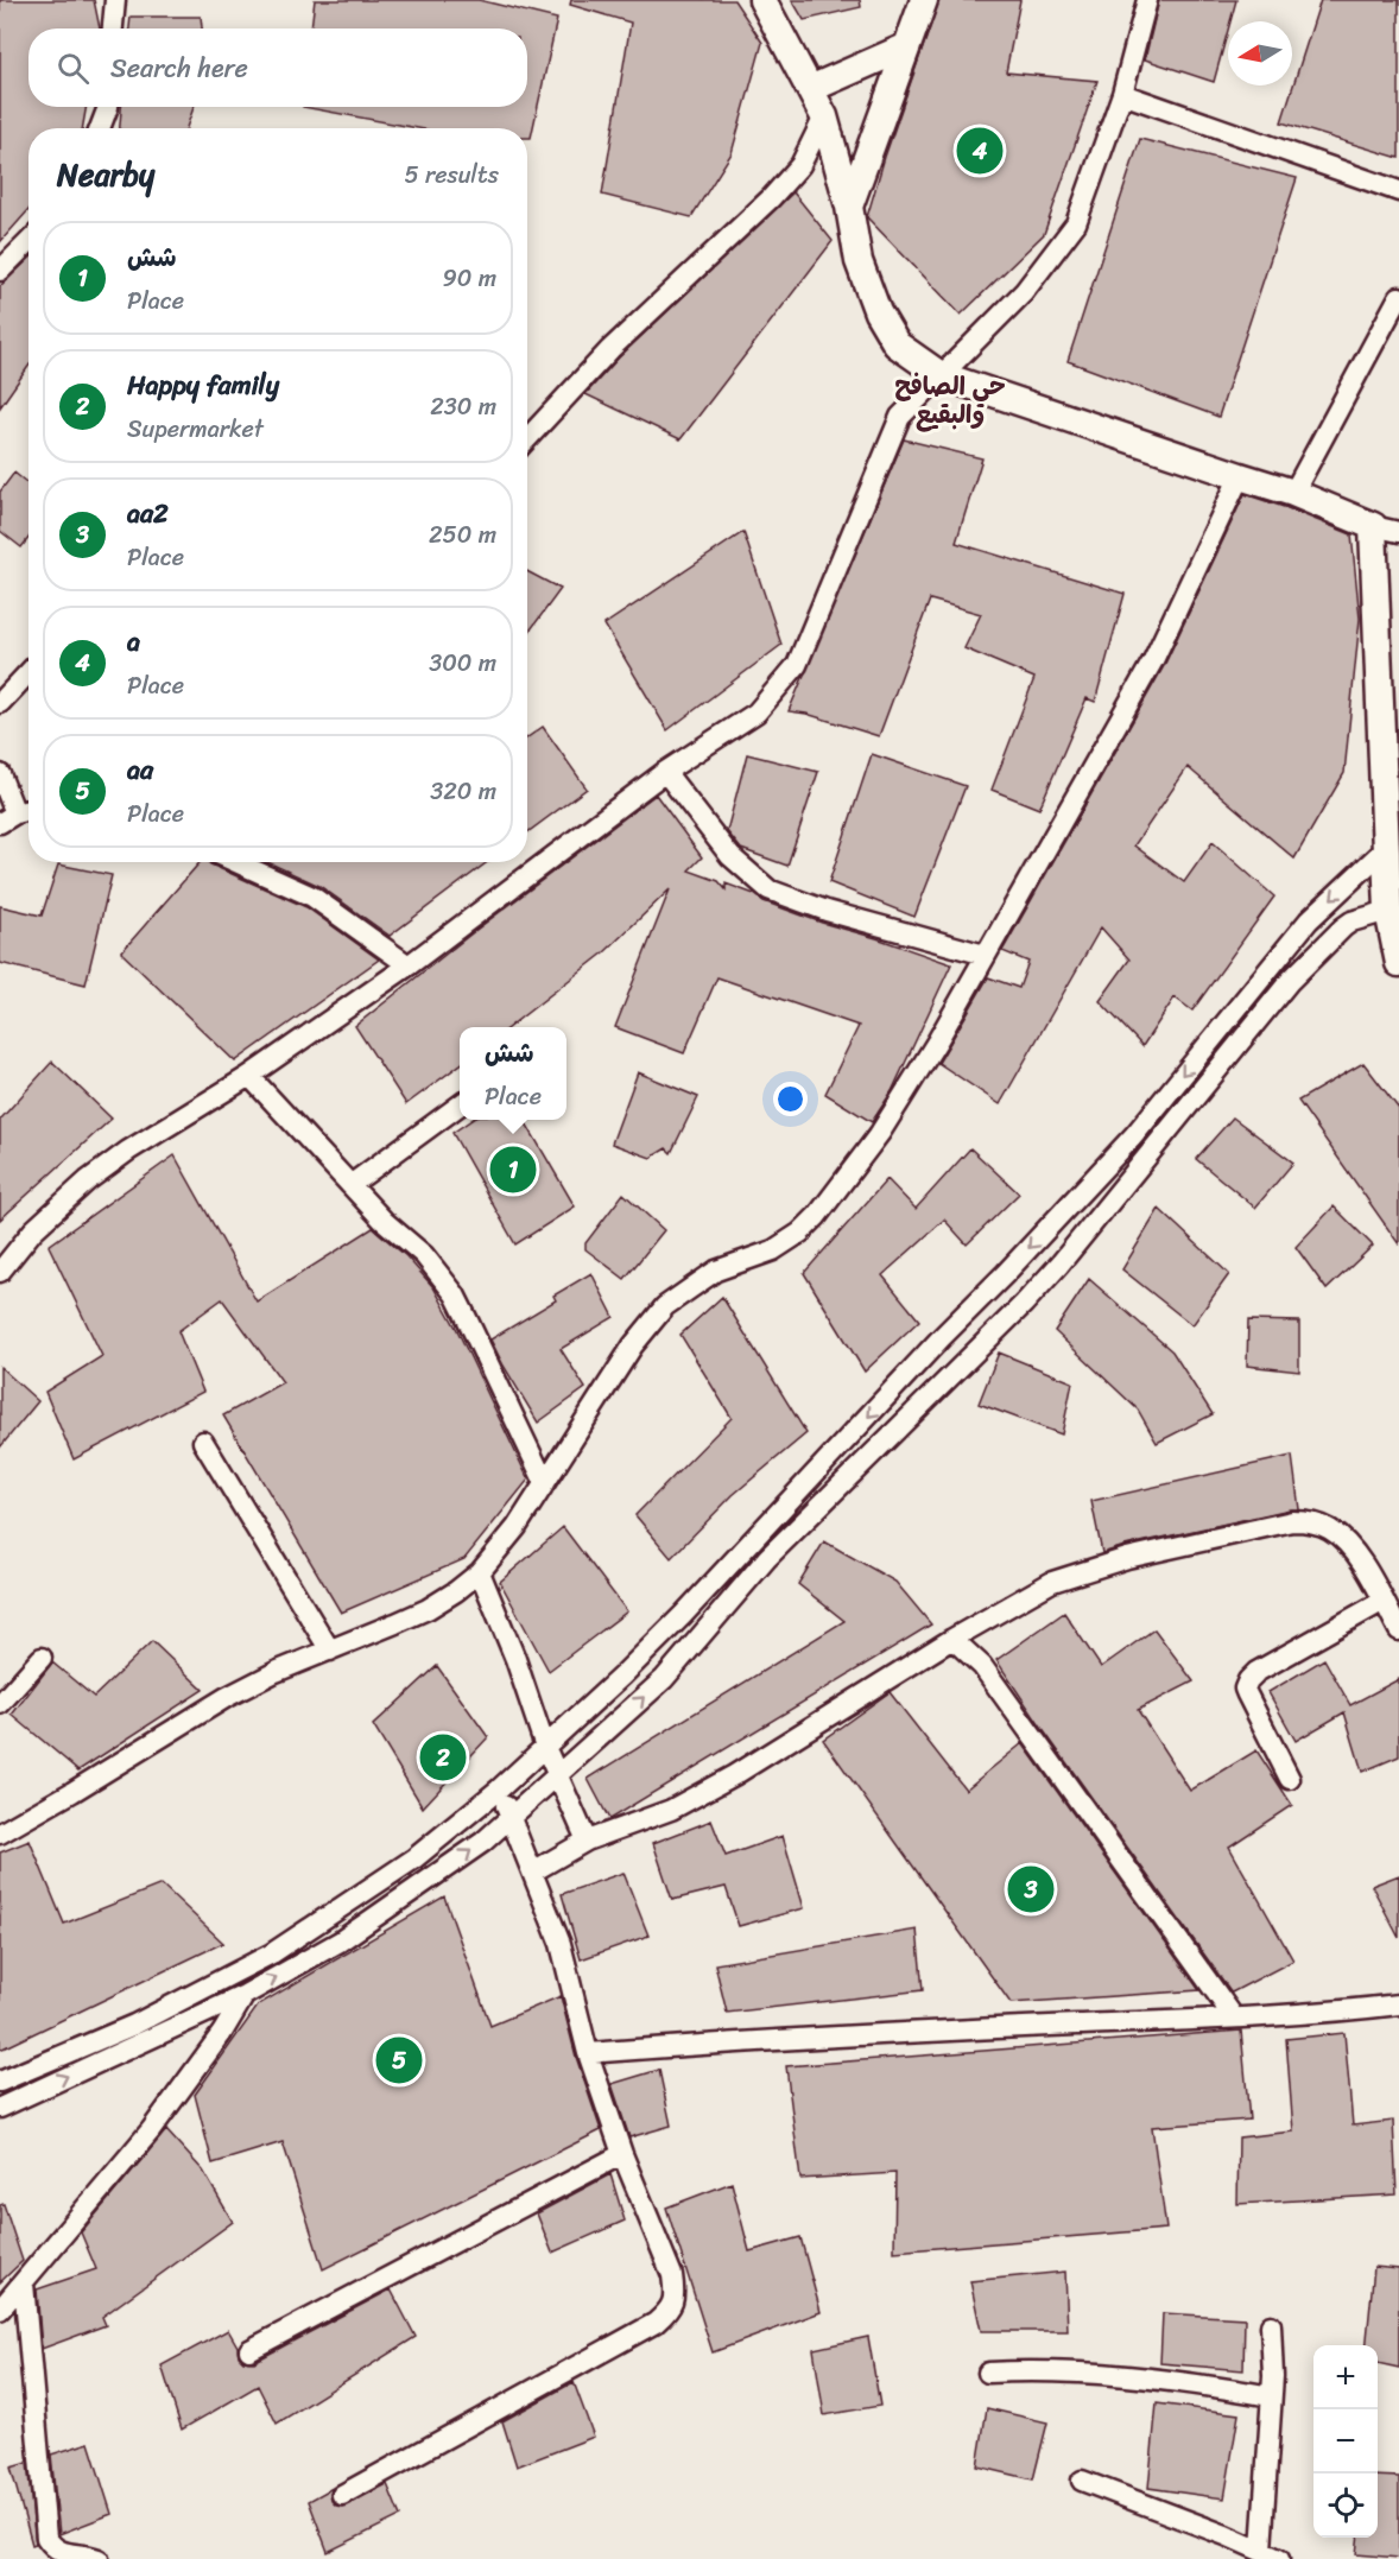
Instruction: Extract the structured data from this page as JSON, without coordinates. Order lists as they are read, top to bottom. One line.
{"districts":["حي الصافح والبقيع"],"north":"left","page":{"search":"Search here","pins":["4","1","2","3","5"],"heading":["Nearby","5 results"],"list":[{"mark":"1","name":"شش","note":"Place","value":"90 m"},{"mark":"2","name":"Happy family","note":"Supermarket","value":"230 m"},{"mark":"3","name":"aa2","note":"Place","value":"250 m"},{"mark":"4","name":"a","note":"Place","value":"300 m"},{"mark":"5","name":"aa","note":"Place","value":"320 m"}],"popup":["شش","Place"],"map_buttons":["+","−"]}}
